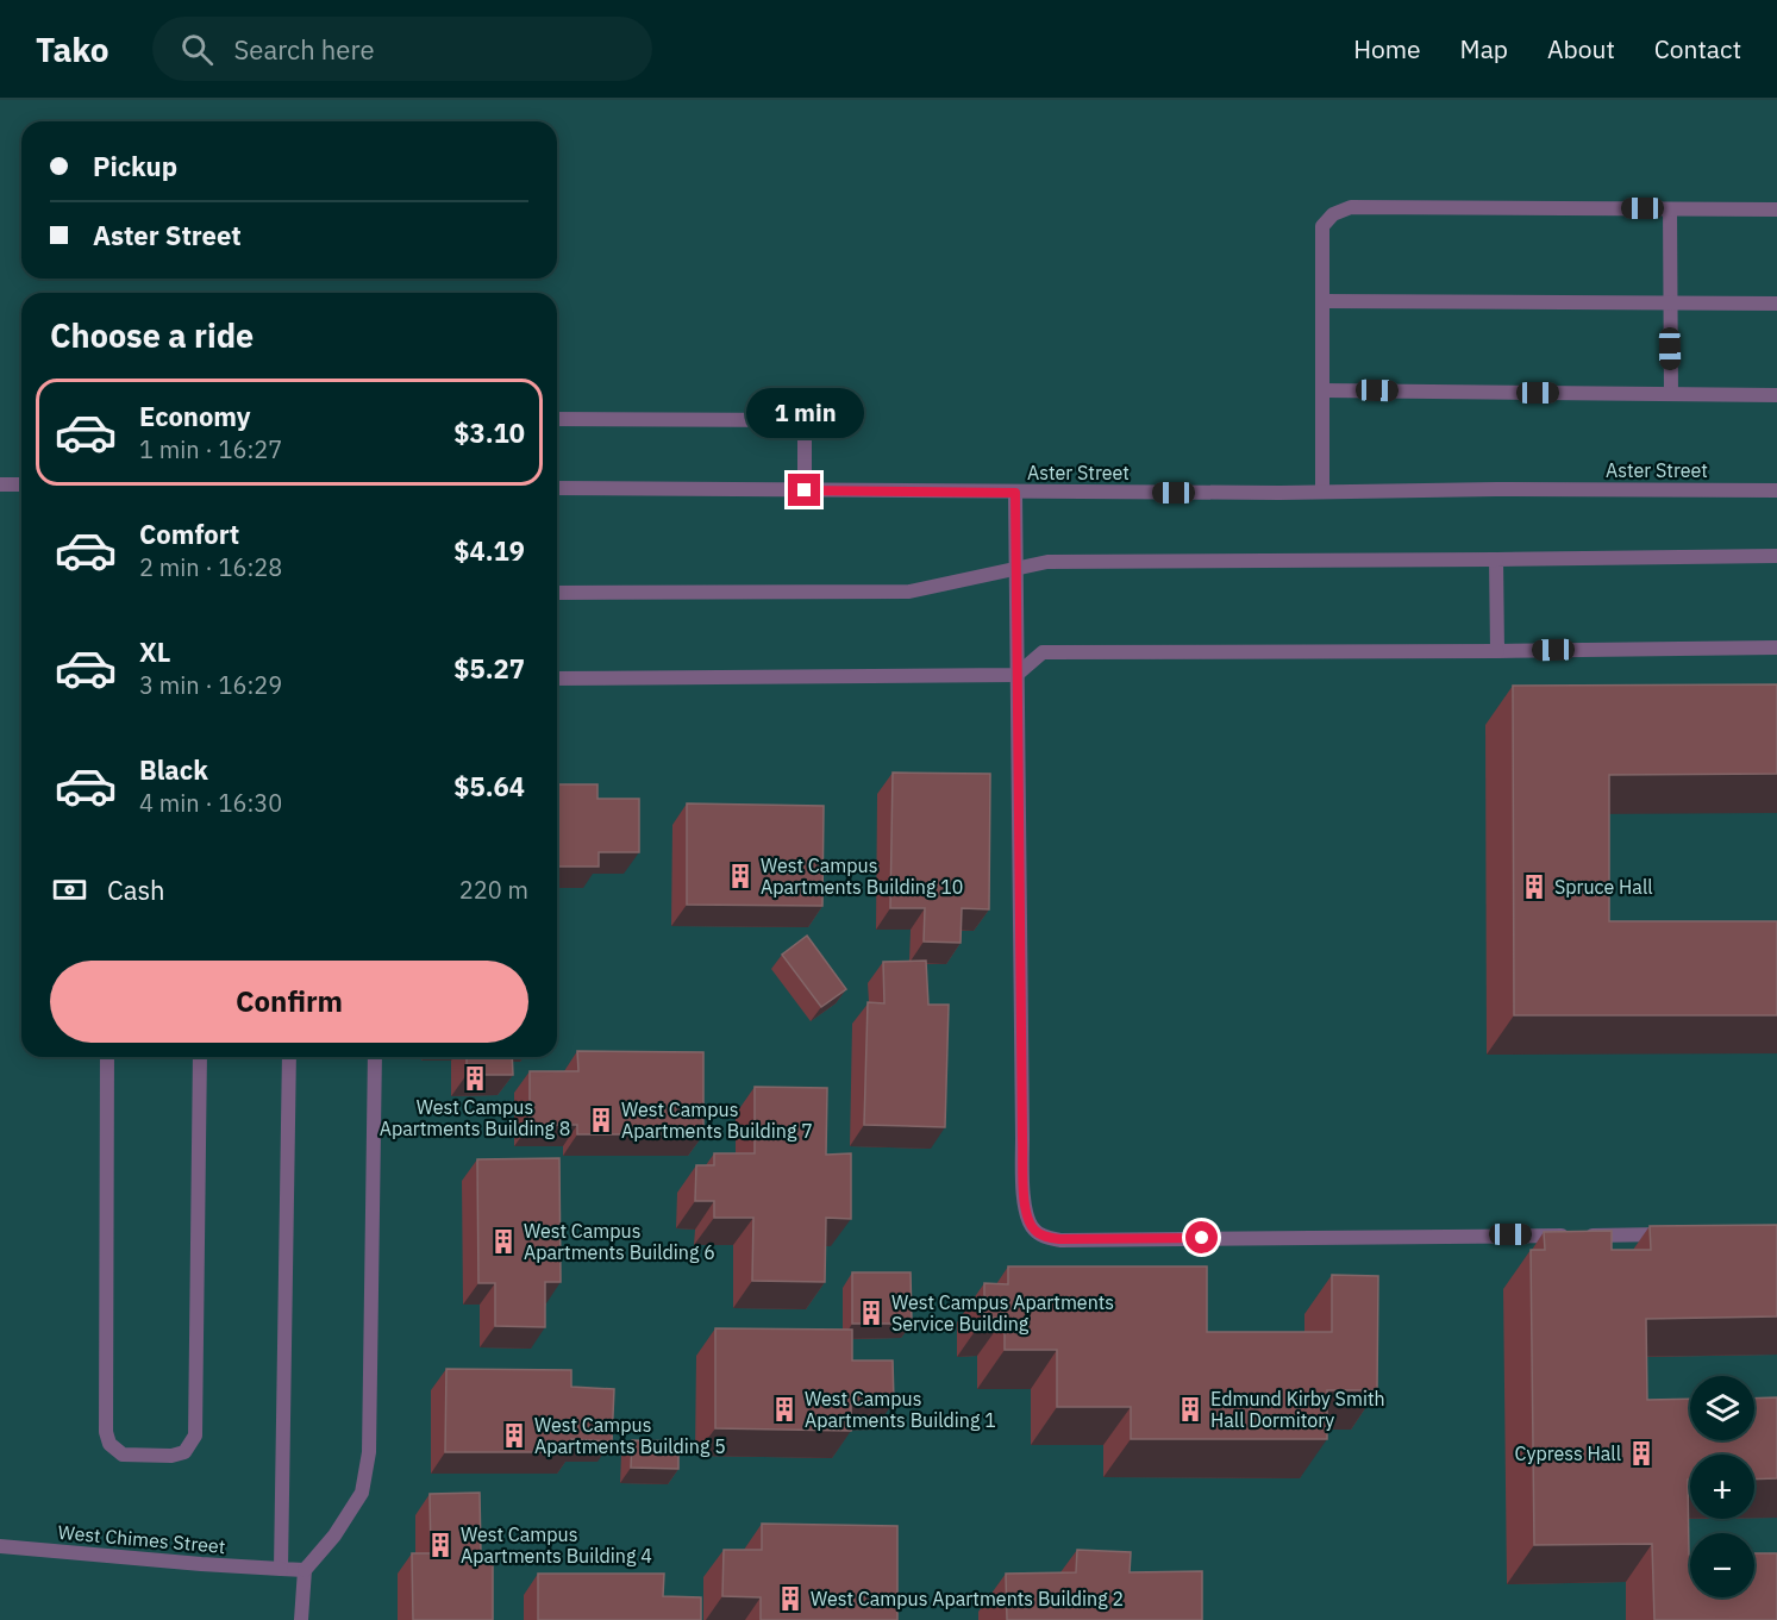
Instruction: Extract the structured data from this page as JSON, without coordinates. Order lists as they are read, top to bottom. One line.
{"streets":{"street":["Aster Street","West Chimes Street"]},"places":{"building":["West Campus Apartments Building 10","Spruce Hall","West Campus Apartments Building 8","West Campus Apartments Building 7","West Campus Apartments Building 6","West Campus Apartments Service Building","West Campus Apartments Building 1","Edmund Kirby Smith Hall Dormitory","West Campus Apartments Building 5","Cypress Hall","West Campus Apartments Building 4","West Campus Apartments Building 2"]},"page":{"header":"Tako","search":"Search here","nav":["Home","Map","About","Contact"],"banner":["Pickup","Aster Street"],"heading":"Choose a ride","list":[{"name":"Economy","note":"1 min · 16:27","value":"$3.10"},{"name":"Comfort","note":"2 min · 16:28","value":"$4.19"},{"name":"XL","note":"3 min · 16:29","value":"$5.27"},{"name":"Black","note":"4 min · 16:30","value":"$5.64"}],"bubble":"1 min","pay":["Cash","220 m"],"buttons":"Confirm","map_buttons":["+","−"]}}
